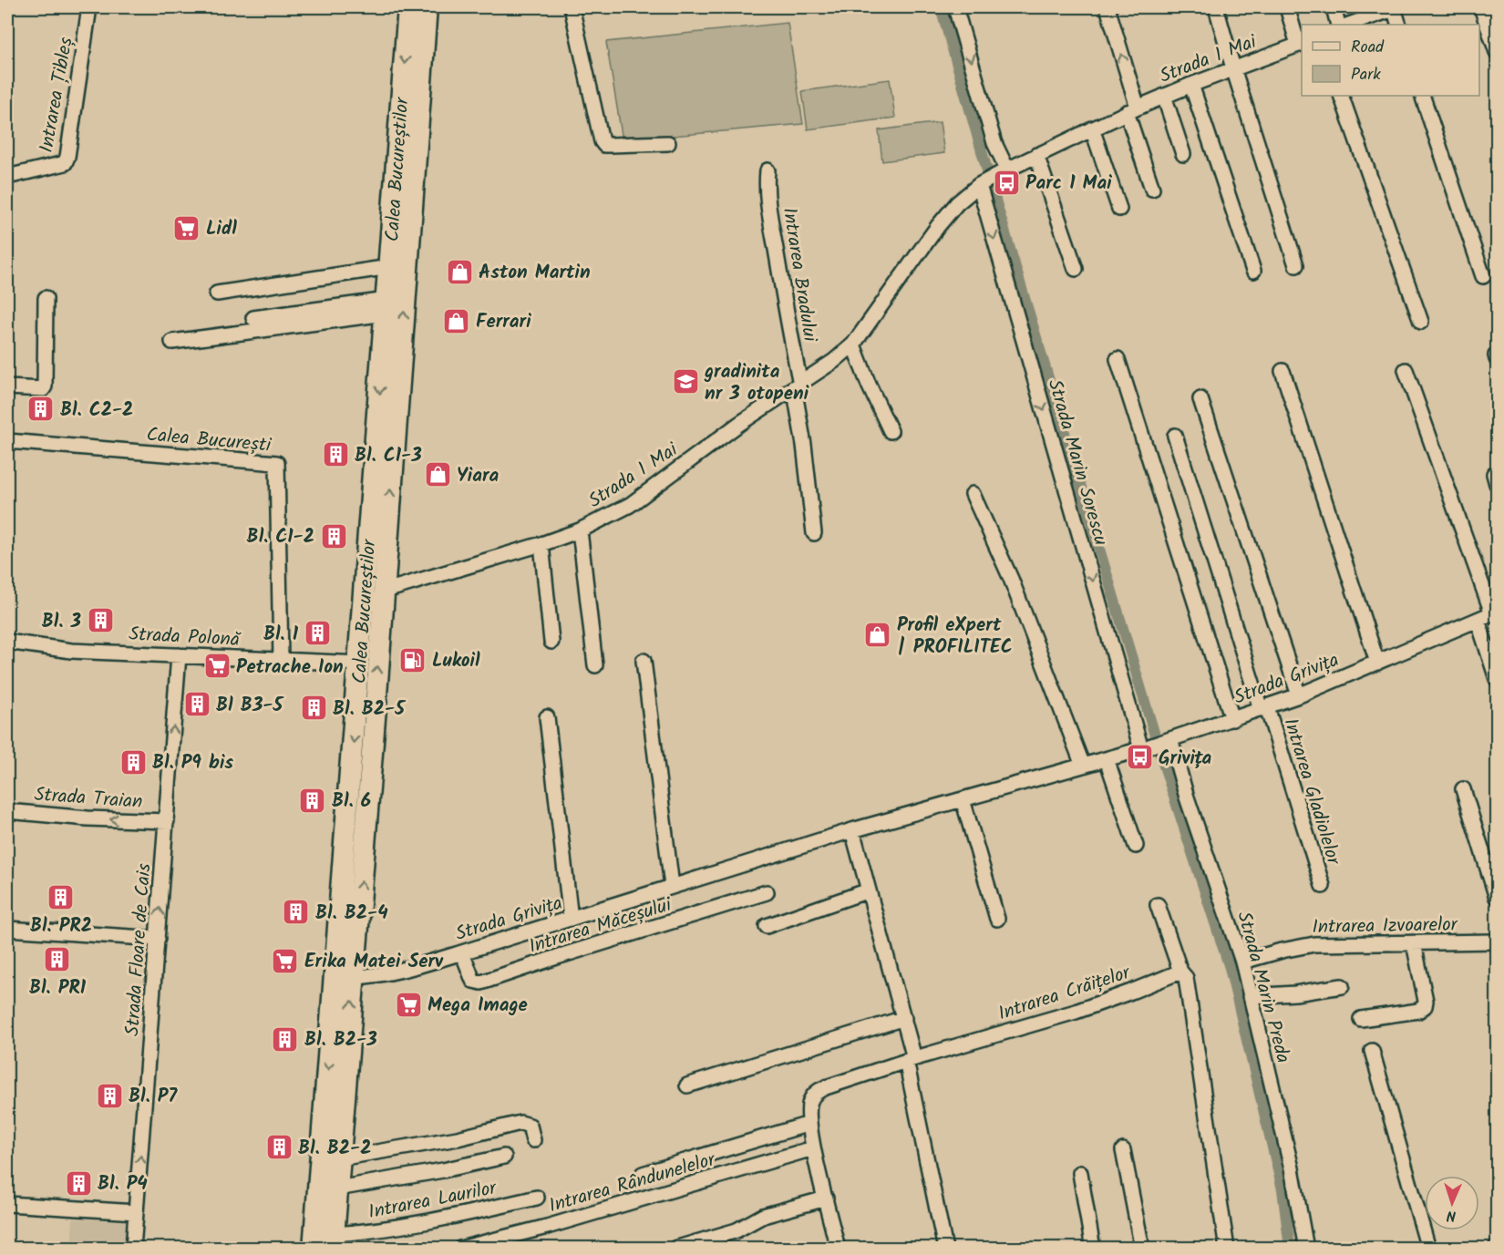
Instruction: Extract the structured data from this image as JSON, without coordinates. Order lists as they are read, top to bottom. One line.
{"streets":{"highway":["Calea Bucureștilor"],"street":["Strada 1 Mai","Intrarea Țibleș","Intrarea Bradului","Calea București","Strada Marin Sorescu","Strada Polonă","Strada Grivița","Intrarea Gladiolelor","Strada Traian","Intrarea Măceșului","Intrarea Izvoarelor","Strada Floare de Cais","Strada Marin Preda","Intrarea Crăițelor","Intrarea Rândunelelor","Intrarea Laurilor"]},"crossings":[["Strada 1 Mai","Calea Bucureștilor"],["Strada 1 Mai","Intrarea Bradului"],["Strada 1 Mai","Strada Marin Sorescu"],["Calea Bucureștilor","Strada Polonă"],["Calea Bucureștilor","Strada Grivița"],["Calea Bucureștilor","Intrarea Laurilor"],["Calea București","Strada Polonă"],["Strada Marin Sorescu","Strada Grivița"],["Strada Polonă","Strada Floare de Cais"],["Strada Grivița","Intrarea Gladiolelor"],["Strada Grivița","Intrarea Măceșului"],["Strada Grivița","Strada Marin Preda"],["Strada Traian","Strada Floare de Cais"],["Intrarea Izvoarelor","Strada Marin Preda"]],"one_way":["Strada Floare de Cais"],"places":{"bus stop":["Parc 1 Mai","Grivița"],"supermarket":["Lidl","Petrache Ion","Erika Matei Serv","Mega Image"],"shop":["Aston Martin","Ferrari","Yiara","Profil eXpert | PROFILITEC"],"school or university":["gradinita nr 3 otopeni"],"building":["Bl. C2-2","Bl. C1-3","Bl. C1-2","Bl. 3","Bl. 1","Bl B3-5","Bl. B2-5","Bl. P9 bis","Bl. 6","Bl. PR2","Bl. B2-4","Bl. PR1","Bl. B2-3","Bl. P7","Bl. B2-2","Bl. P4"],"fuel station":["Lukoil"]},"legend":["Road","Park"],"north":"bottom"}
